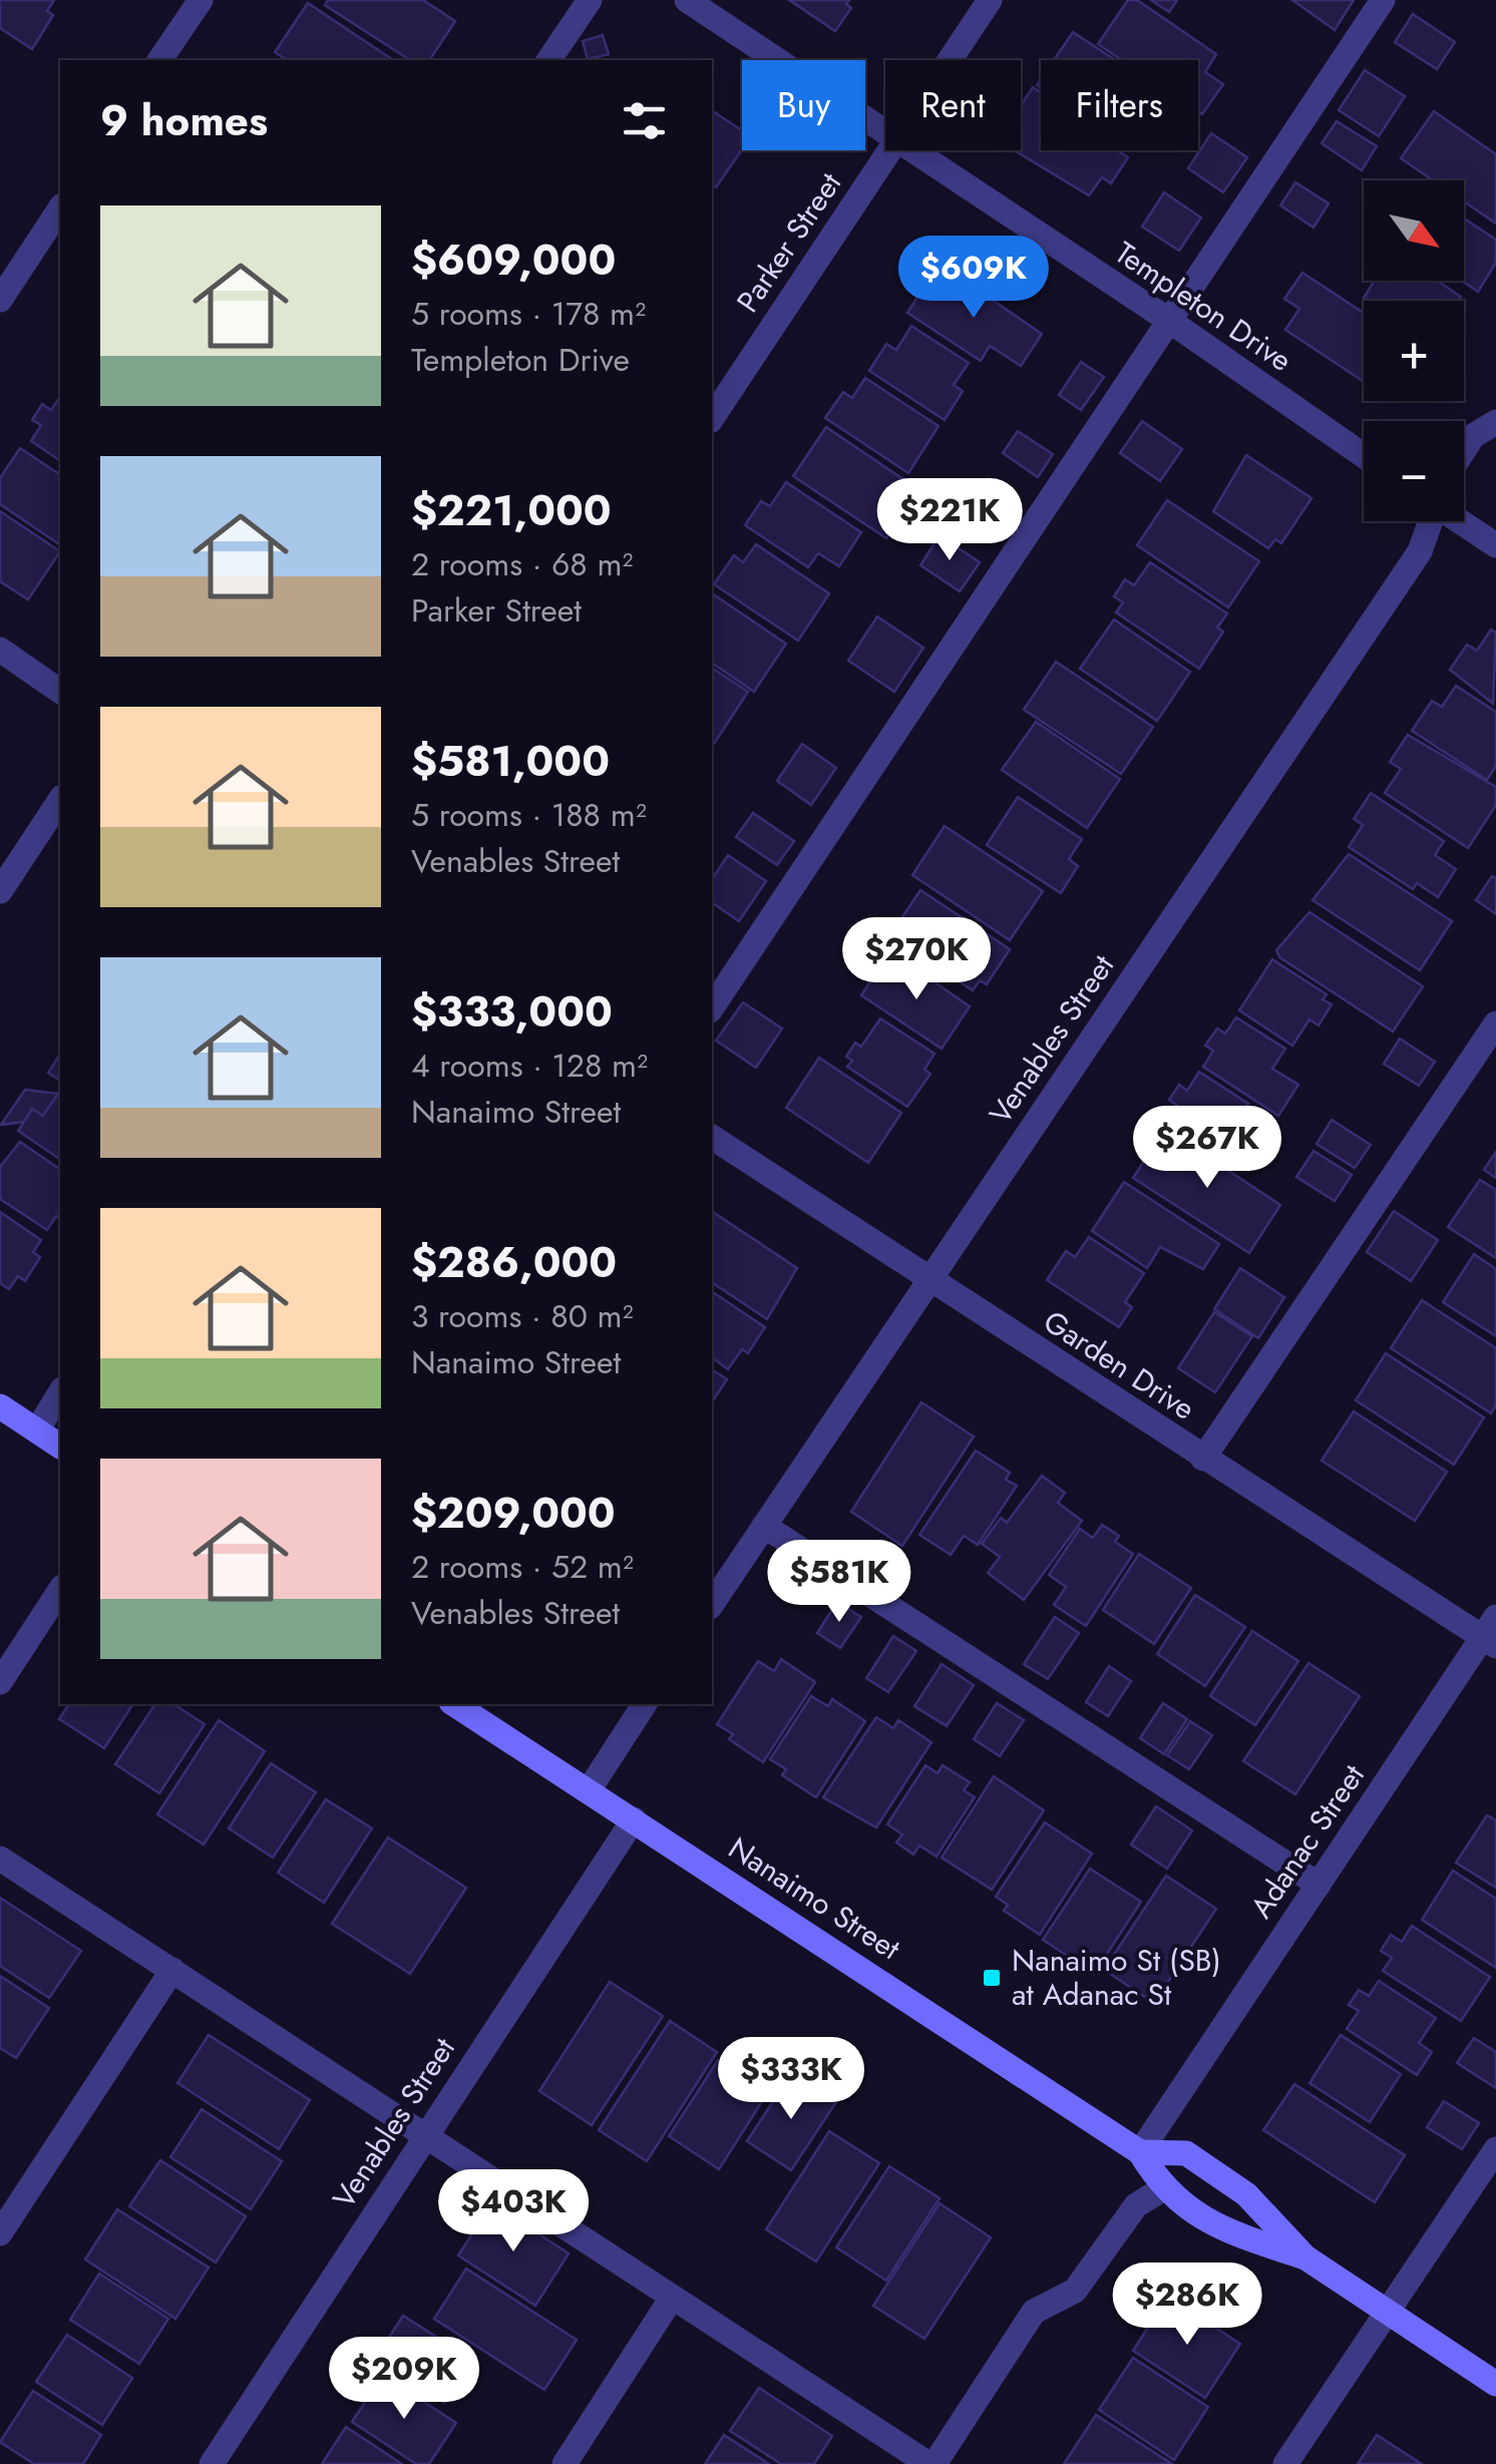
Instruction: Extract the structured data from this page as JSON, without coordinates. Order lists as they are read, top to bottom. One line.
{"streets":{"main road":["Nanaimo Street"],"street":["Parker Street","Templeton Drive","Venables Street","Garden Drive","Adanac Street"]},"crossings":[["Venables Street","Garden Drive"],["Venables Street","Nanaimo Street"],["Garden Drive","Adanac Street"],["Adanac Street","Nanaimo Street"]],"places":{"transit":["Nanaimo St (SB) at Adanac St"]},"north":"bottom right","page":{"chip":["Buy","Rent","Filters"],"heading":"9 homes","map_buttons":["+","−"],"list":[{"name":"$609,000","note":"5 rooms · 178 m² · Templeton Drive"},{"name":"$221,000","note":"2 rooms · 68 m² · Parker Street"},{"name":"$581,000","note":"5 rooms · 188 m² · Venables Street"},{"name":"$333,000","note":"4 rooms · 128 m² · Nanaimo Street"},{"name":"$286,000","note":"3 rooms · 80 m² · Nanaimo Street"},{"name":"$209,000","note":"2 rooms · 52 m² · Venables Street"}],"price":["$609K","$221K","$270K","$267K","$581K","$333K","$403K","$286K","$209K"]}}
